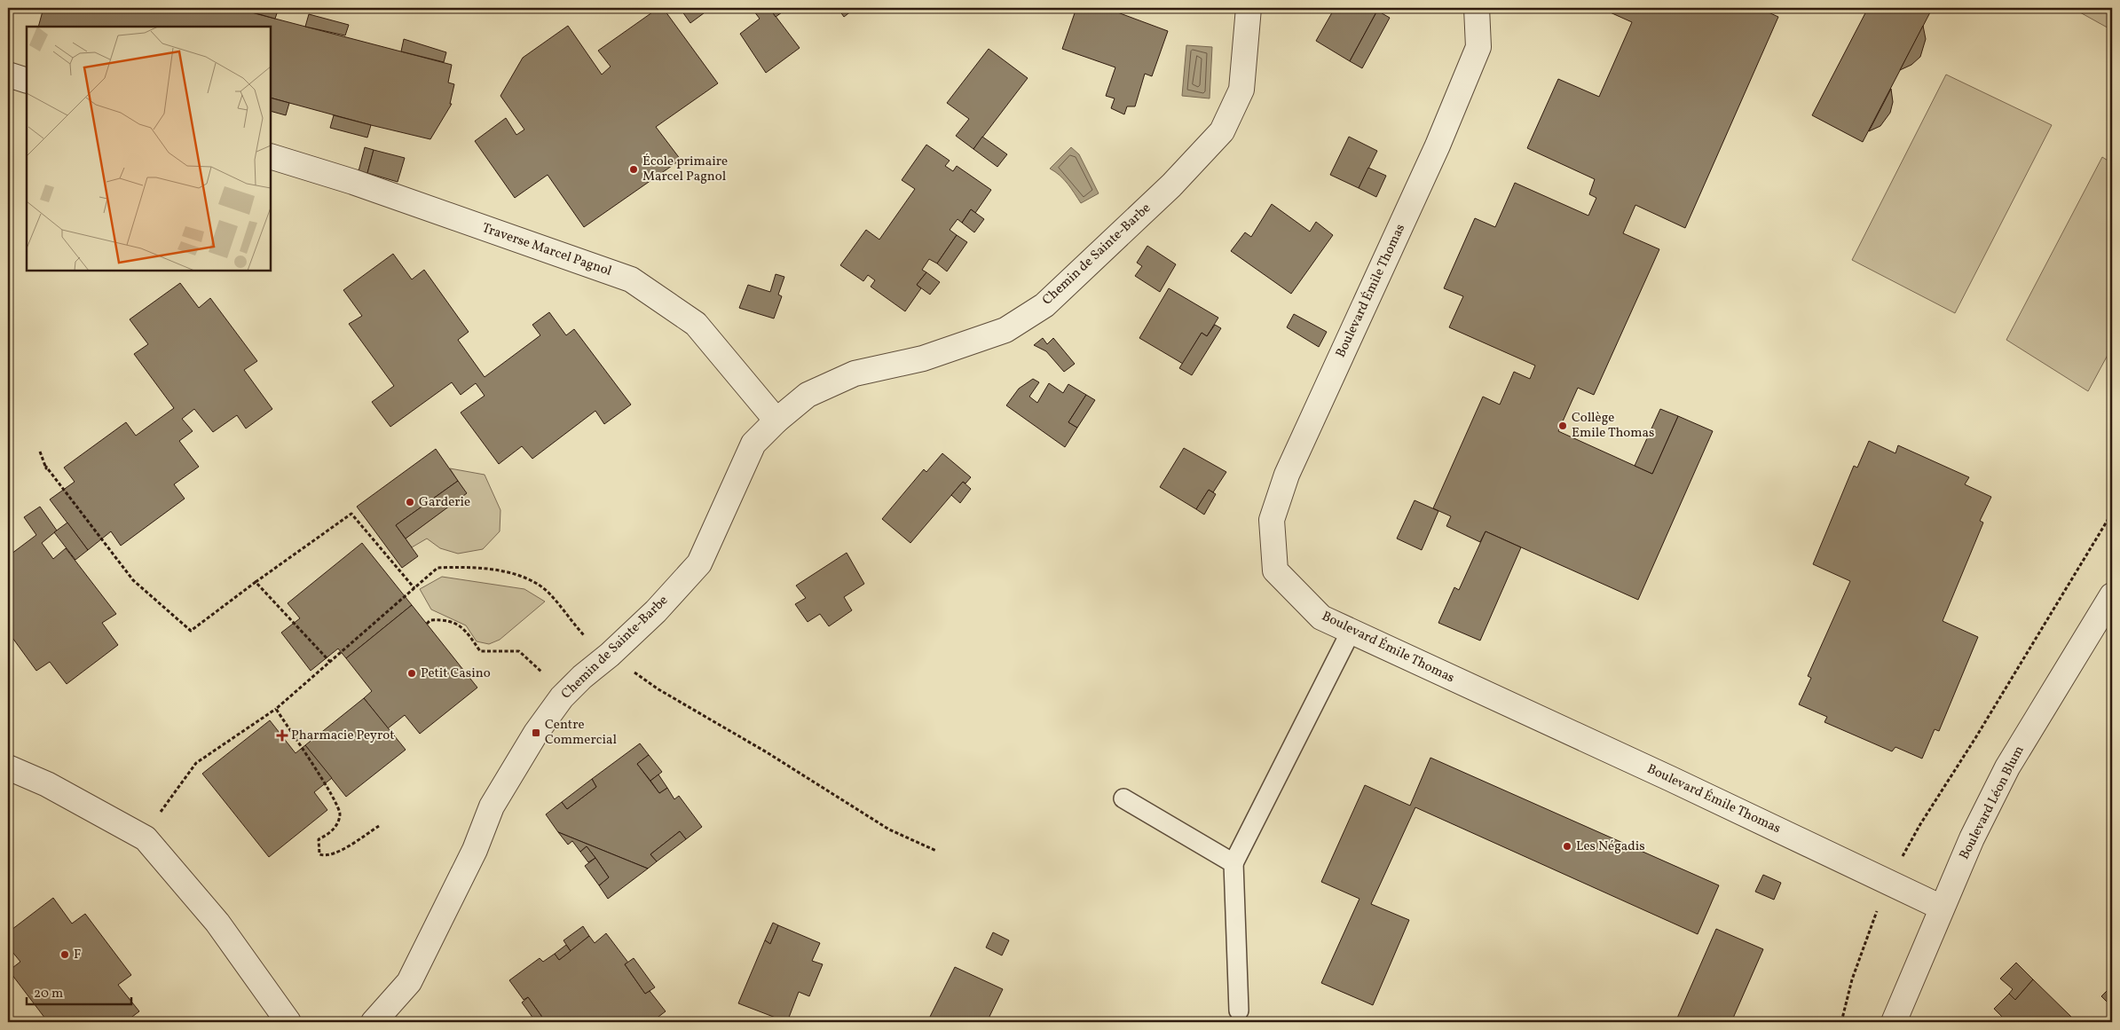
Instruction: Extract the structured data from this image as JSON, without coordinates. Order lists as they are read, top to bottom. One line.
{"streets":{"street":["Traverse Marcel Pagnol","Chemin de Sainte-Barbe","Boulevard Émile Thomas","Boulevard Léon Blum"]},"crossings":[["Traverse Marcel Pagnol","Chemin de Sainte-Barbe"],["Boulevard Émile Thomas","Boulevard Léon Blum"]],"places":{"other":["École primaire Marcel Pagnol","Collège Emile Thomas","Garderie","Petit Casino","Les Négadis","F"],"transit":["Centre Commercial"],"health":["Pharmacie Peyrot"]},"scale_bar":"20 m"}
